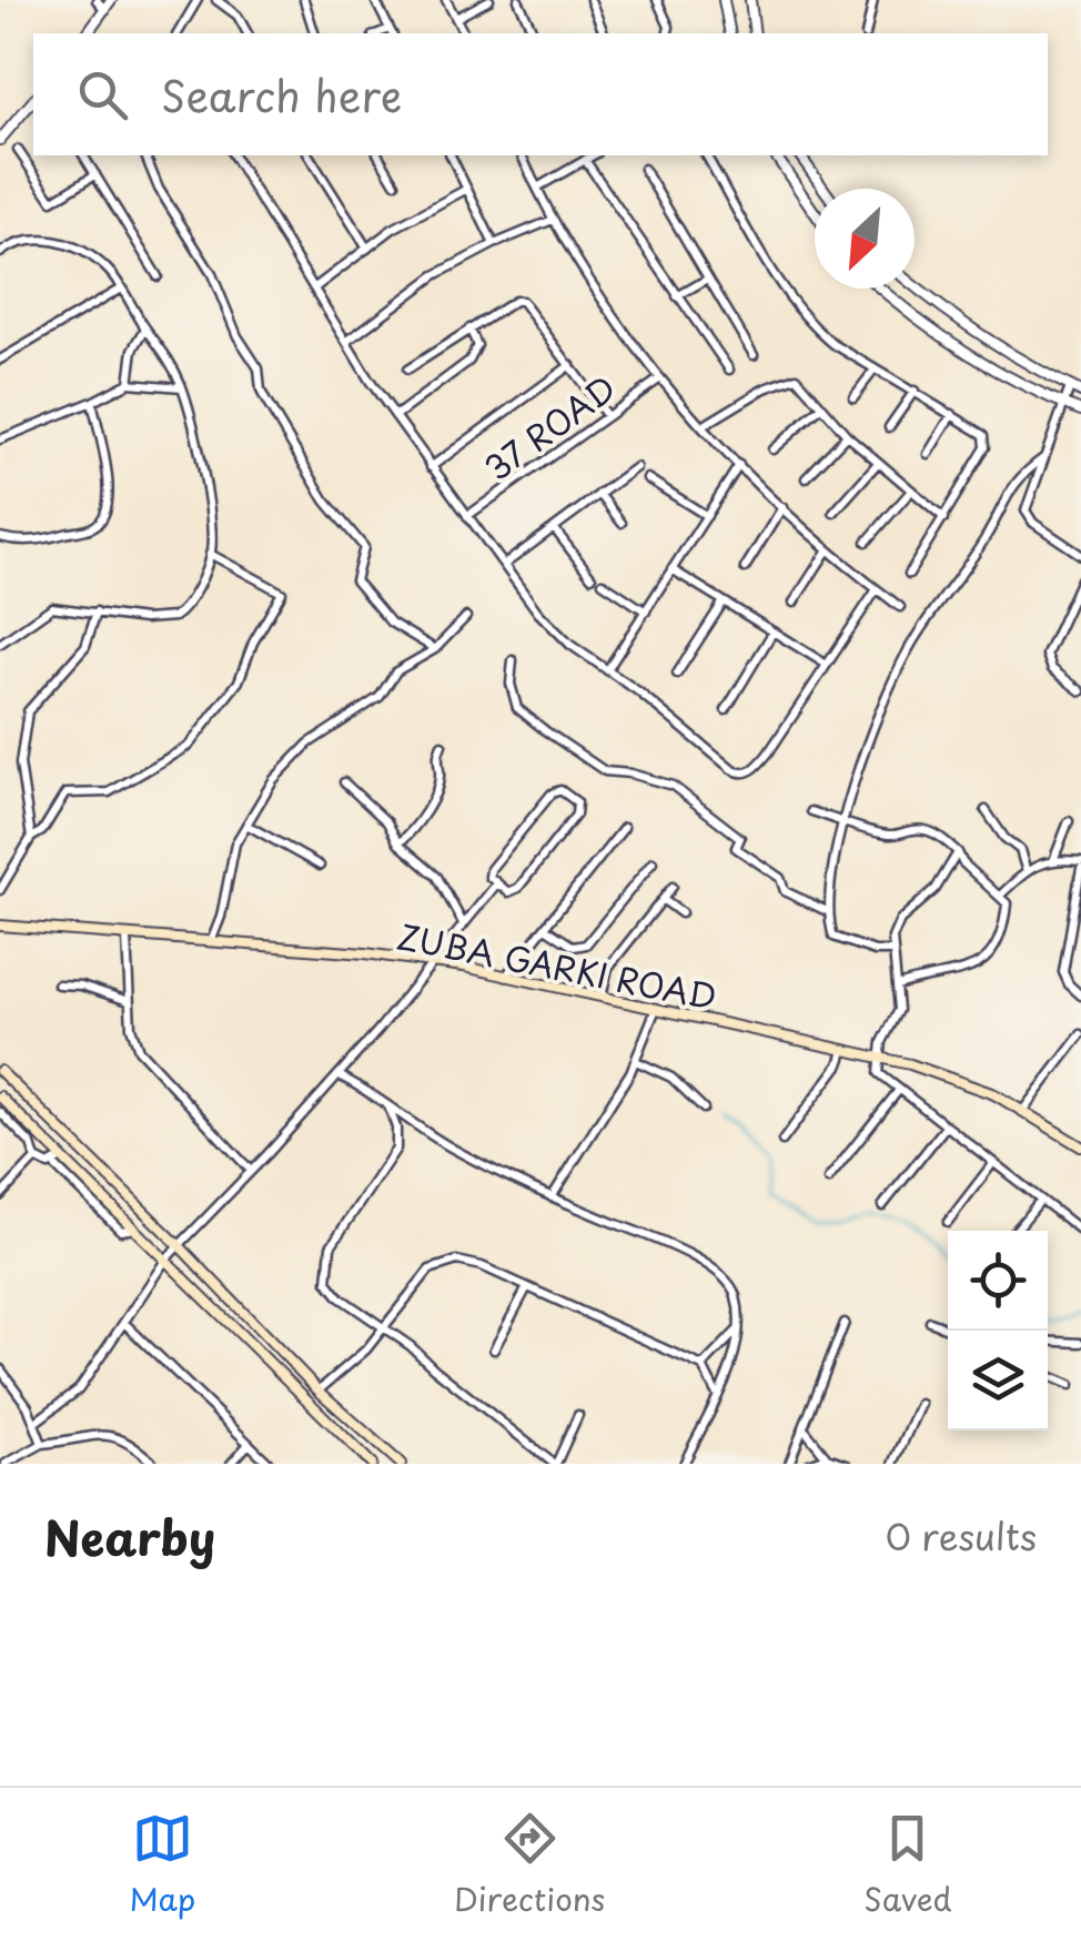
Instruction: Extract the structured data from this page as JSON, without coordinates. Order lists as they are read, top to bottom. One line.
{"streets":{"main road":["ZUBA GARKI ROAD"],"street":["37 ROAD"]},"north":"bottom left","page":{"search":"Search here","heading":["Nearby","0 results"],"nav":["Map","Directions","Saved"]}}
